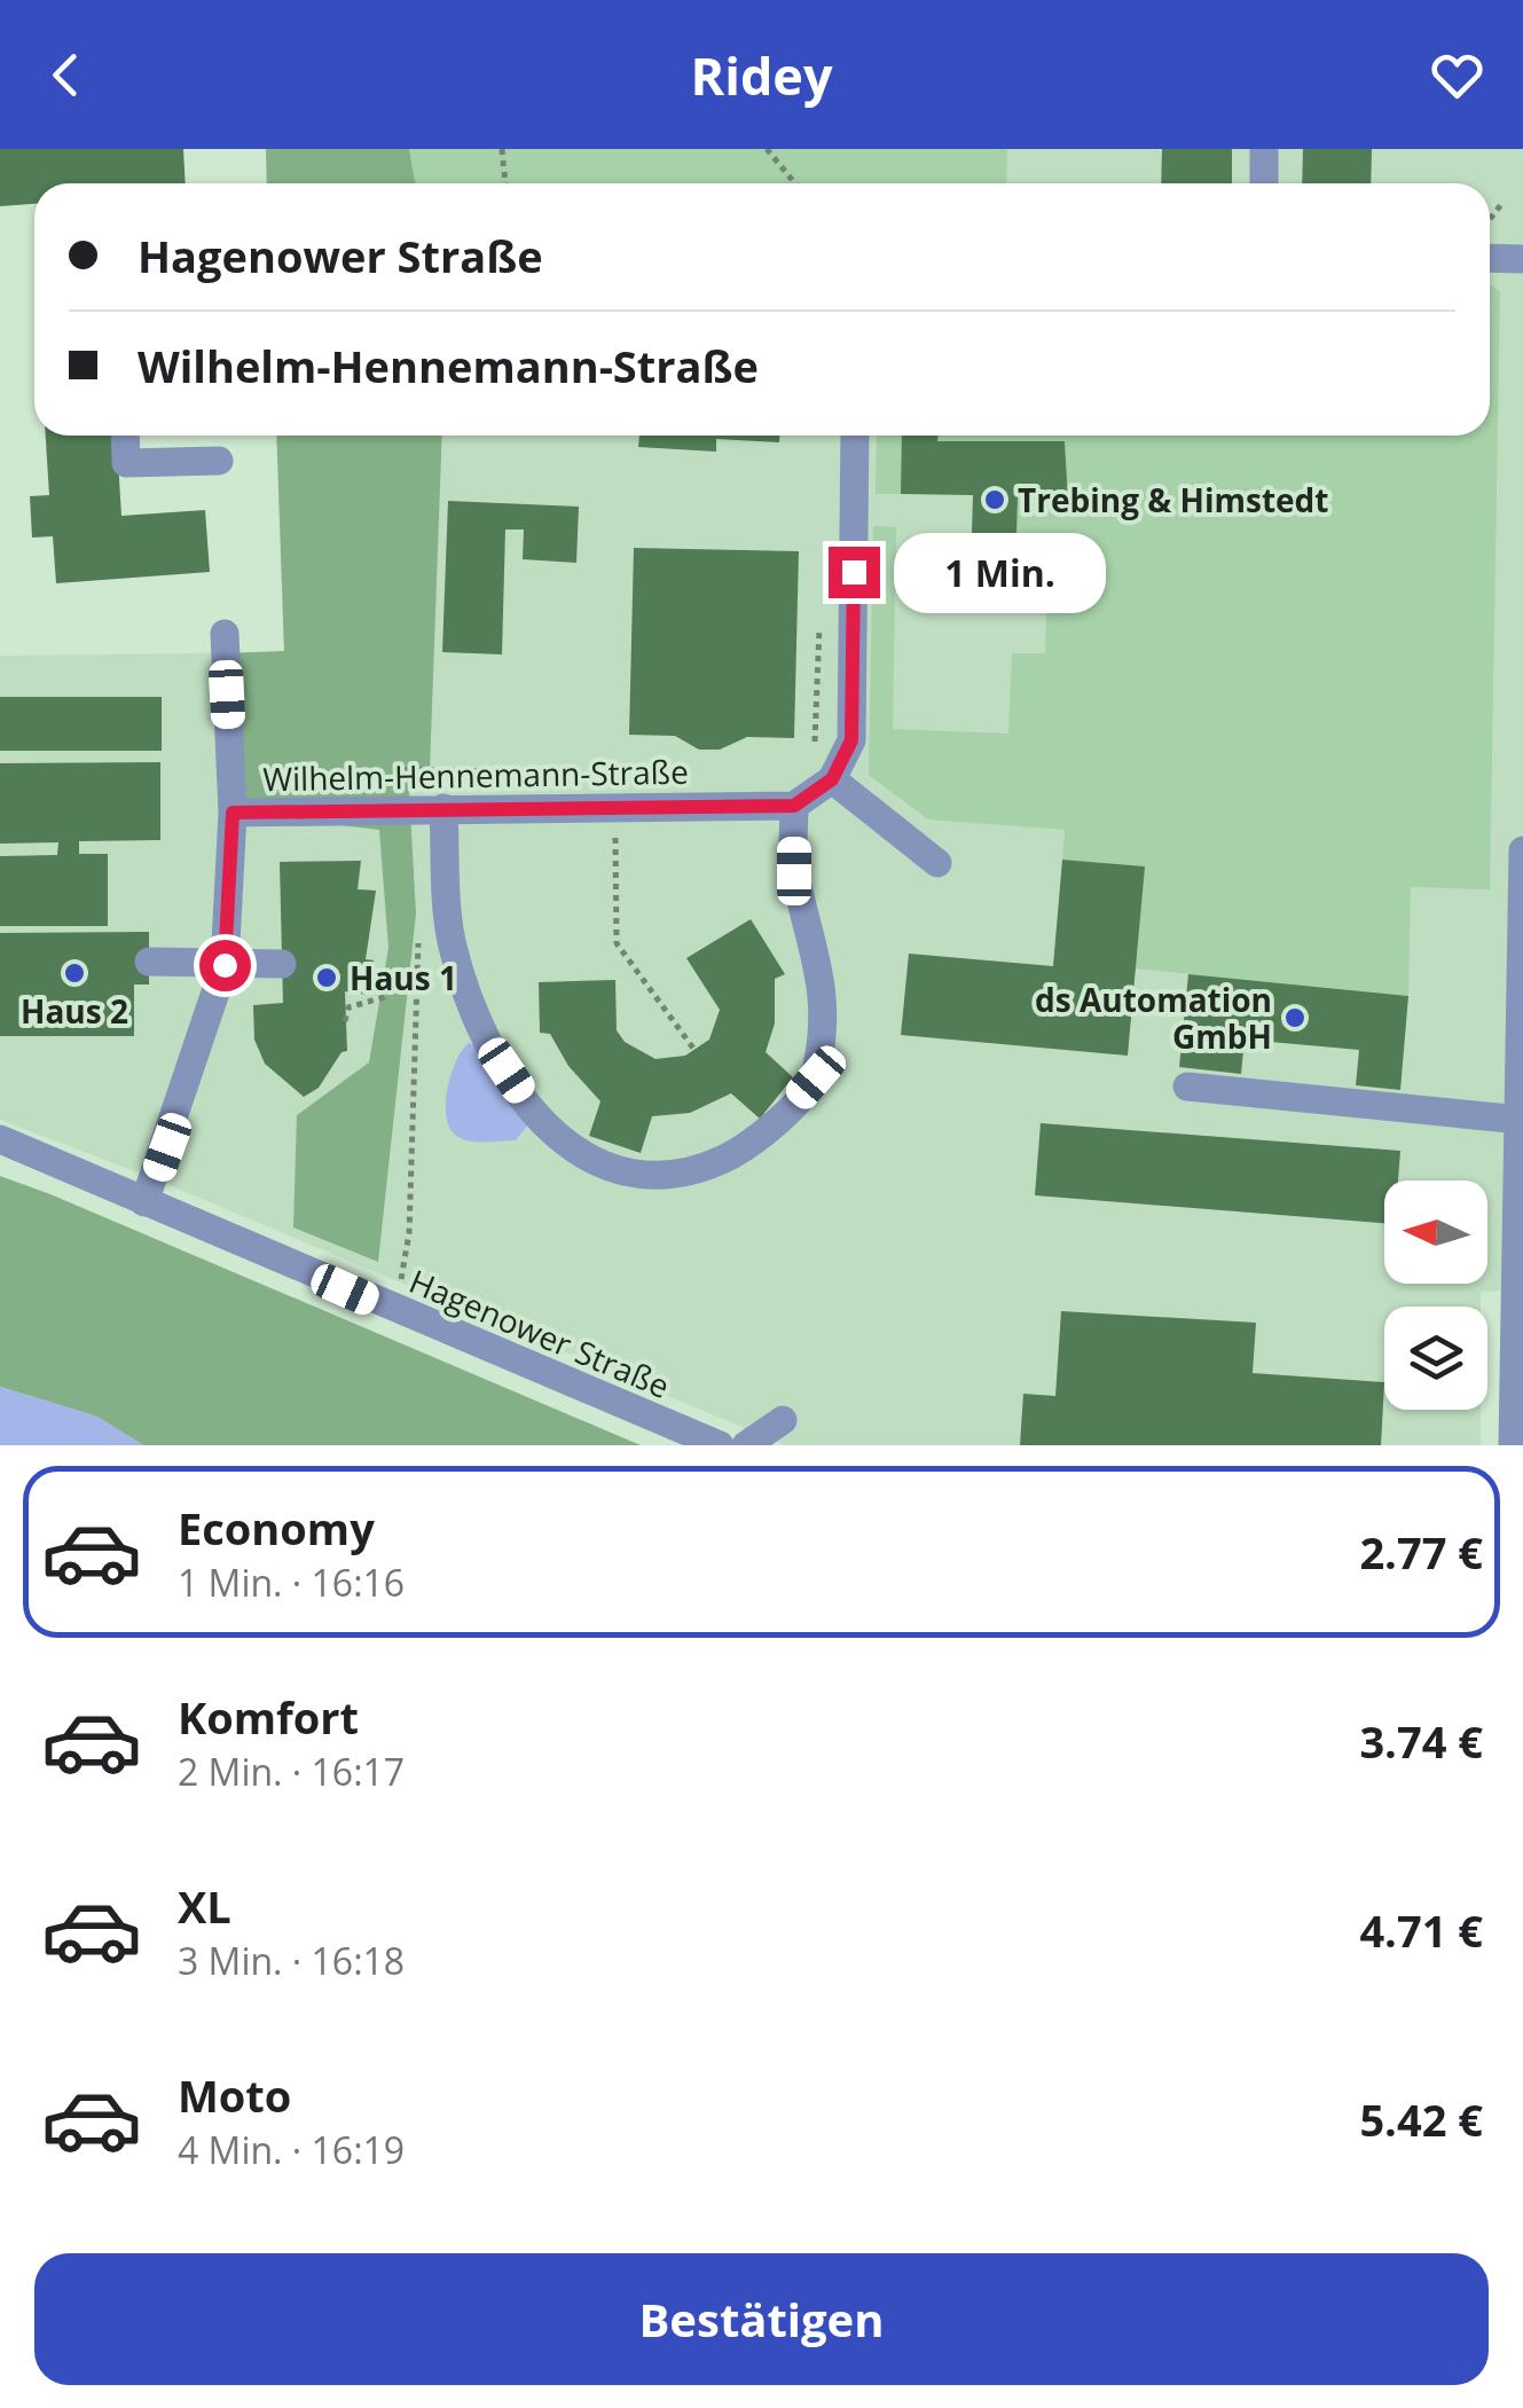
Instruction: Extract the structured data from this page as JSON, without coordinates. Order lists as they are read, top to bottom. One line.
{"streets":{"street":["Wilhelm-Hennemann-Straße","Hagenower Straße"]},"places":["Trebing & Himstedt","Haus 2","Haus 1","ds Automation GmbH"],"north":"left","page":{"header":"Ridey","banner":["Hagenower Straße","Wilhelm-Hennemann-Straße"],"bubble":"1 Min.","list":[{"name":"Economy","note":"1 Min. · 16:16","value":"2.77 €"},{"name":"Komfort","note":"2 Min. · 16:17","value":"3.74 €"},{"name":"XL","note":"3 Min. · 16:18","value":"4.71 €"},{"name":"Moto","note":"4 Min. · 16:19","value":"5.42 €"}],"buttons":"Bestätigen"}}
